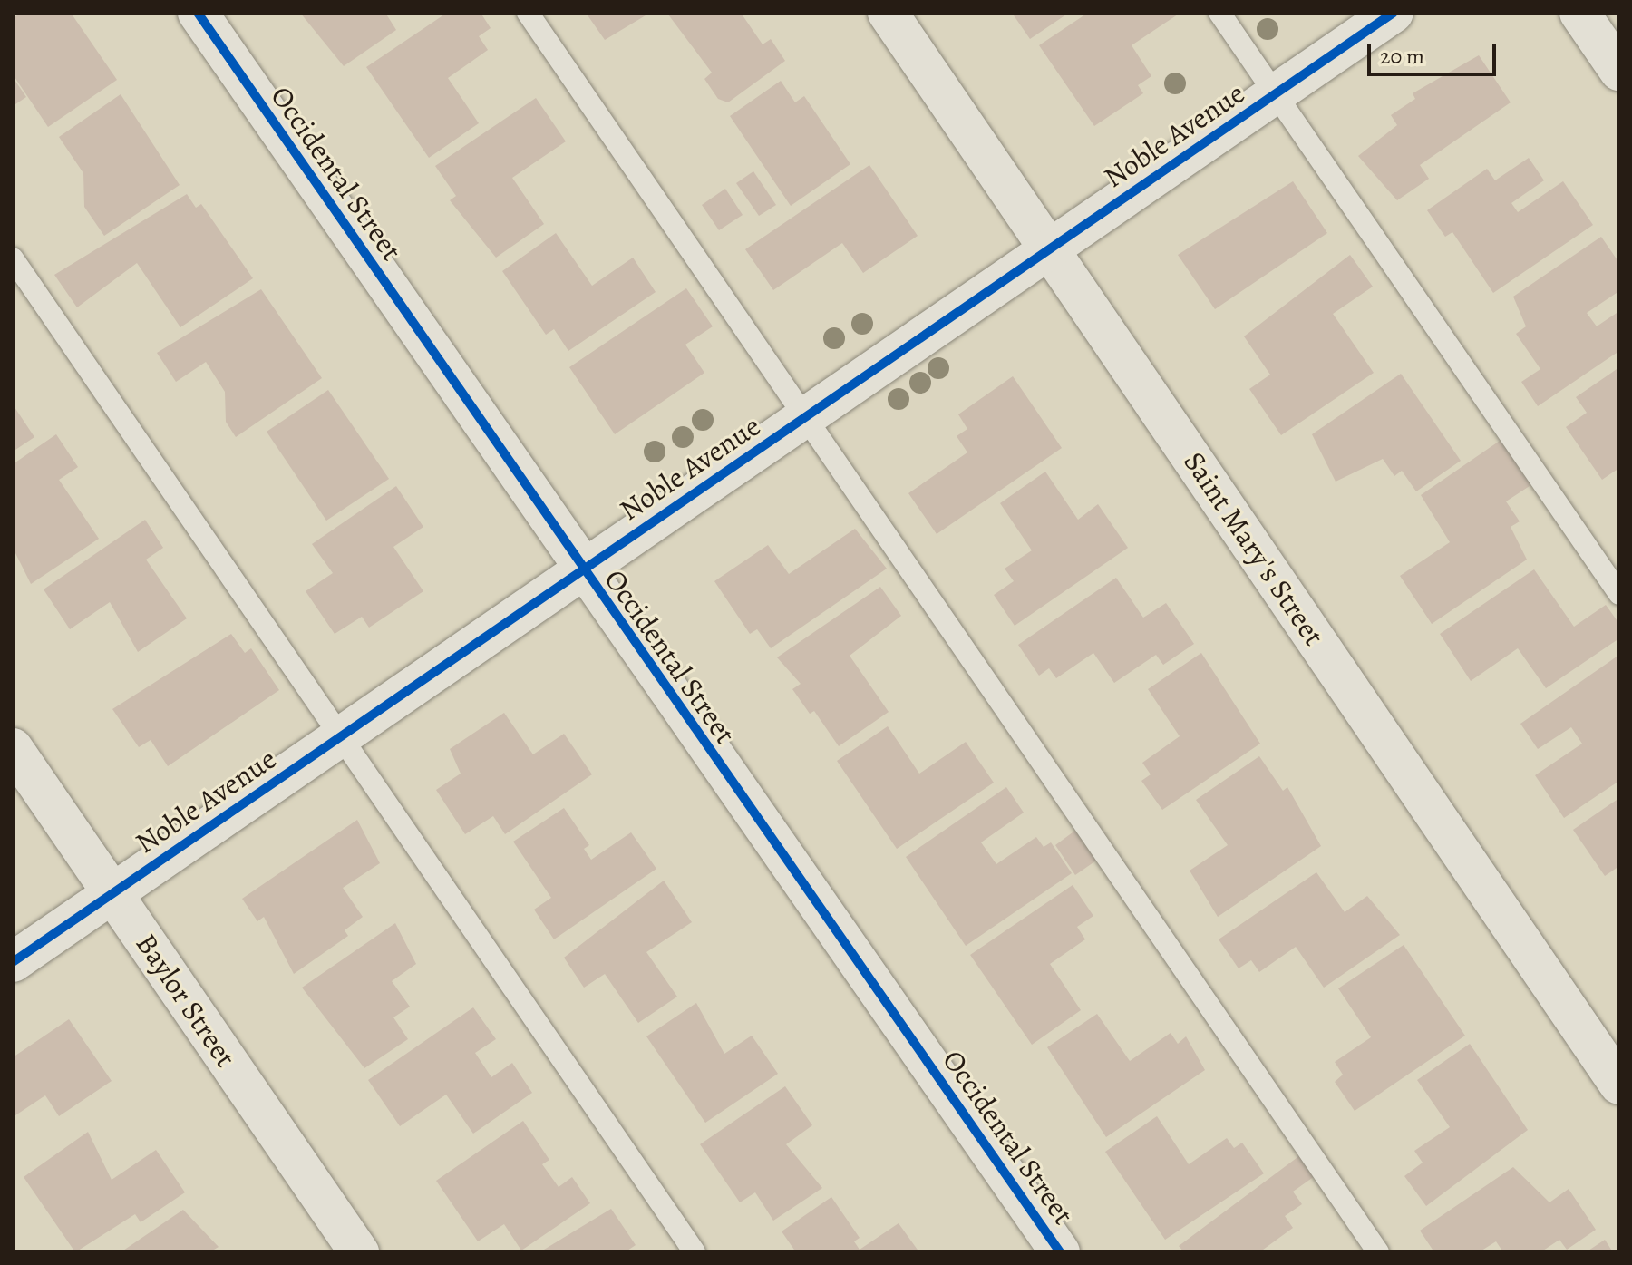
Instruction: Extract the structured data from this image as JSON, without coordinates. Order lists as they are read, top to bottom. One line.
{"streets":{"street":["Noble Avenue","Occidental Street","Saint Mary's Street","Baylor Street"]},"crossings":[["Noble Avenue","Occidental Street"],["Noble Avenue","Saint Mary's Street"],["Noble Avenue","Baylor Street"]],"scale_bar":"20 m"}
